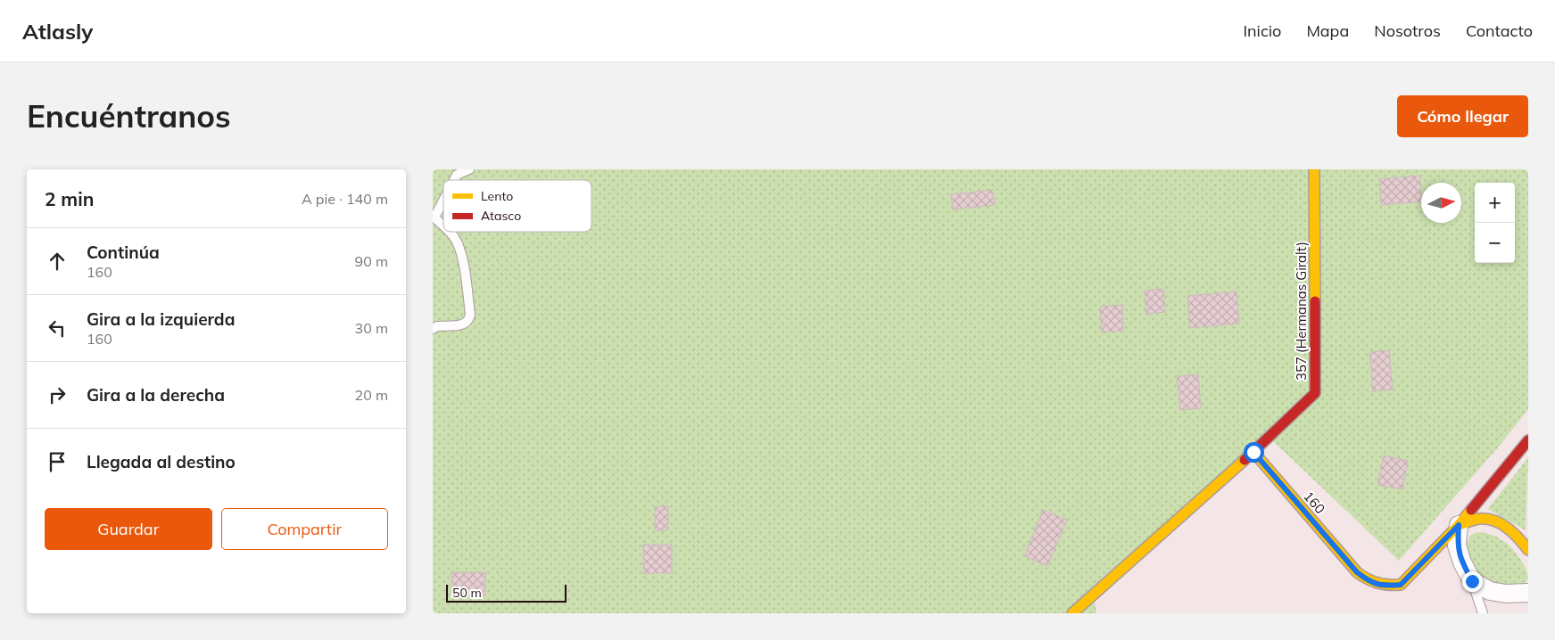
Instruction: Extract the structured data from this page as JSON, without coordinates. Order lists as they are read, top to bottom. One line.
{"streets":{"street":["357 (Hermanas Giralt)","160"]},"crossings":[["357 (Hermanas Giralt)","160"]],"legend":["Lento","Atasco"],"scale_bar":"50 m","north":"right","page":{"header":"Atlasly","nav":["Inicio","Mapa","Nosotros","Contacto"],"buttons":["Cómo llegar",["Guardar","Compartir"]],"title":"Encuéntranos","heading":["2 min","A pie · 140 m"],"map_buttons":["+","−"],"list":[["Continúa","160","90 m"],["Gira a la izquierda","160","30 m"],["Gira a la derecha","20 m"],"Llegada al destino"],"scale":"50 m"}}
